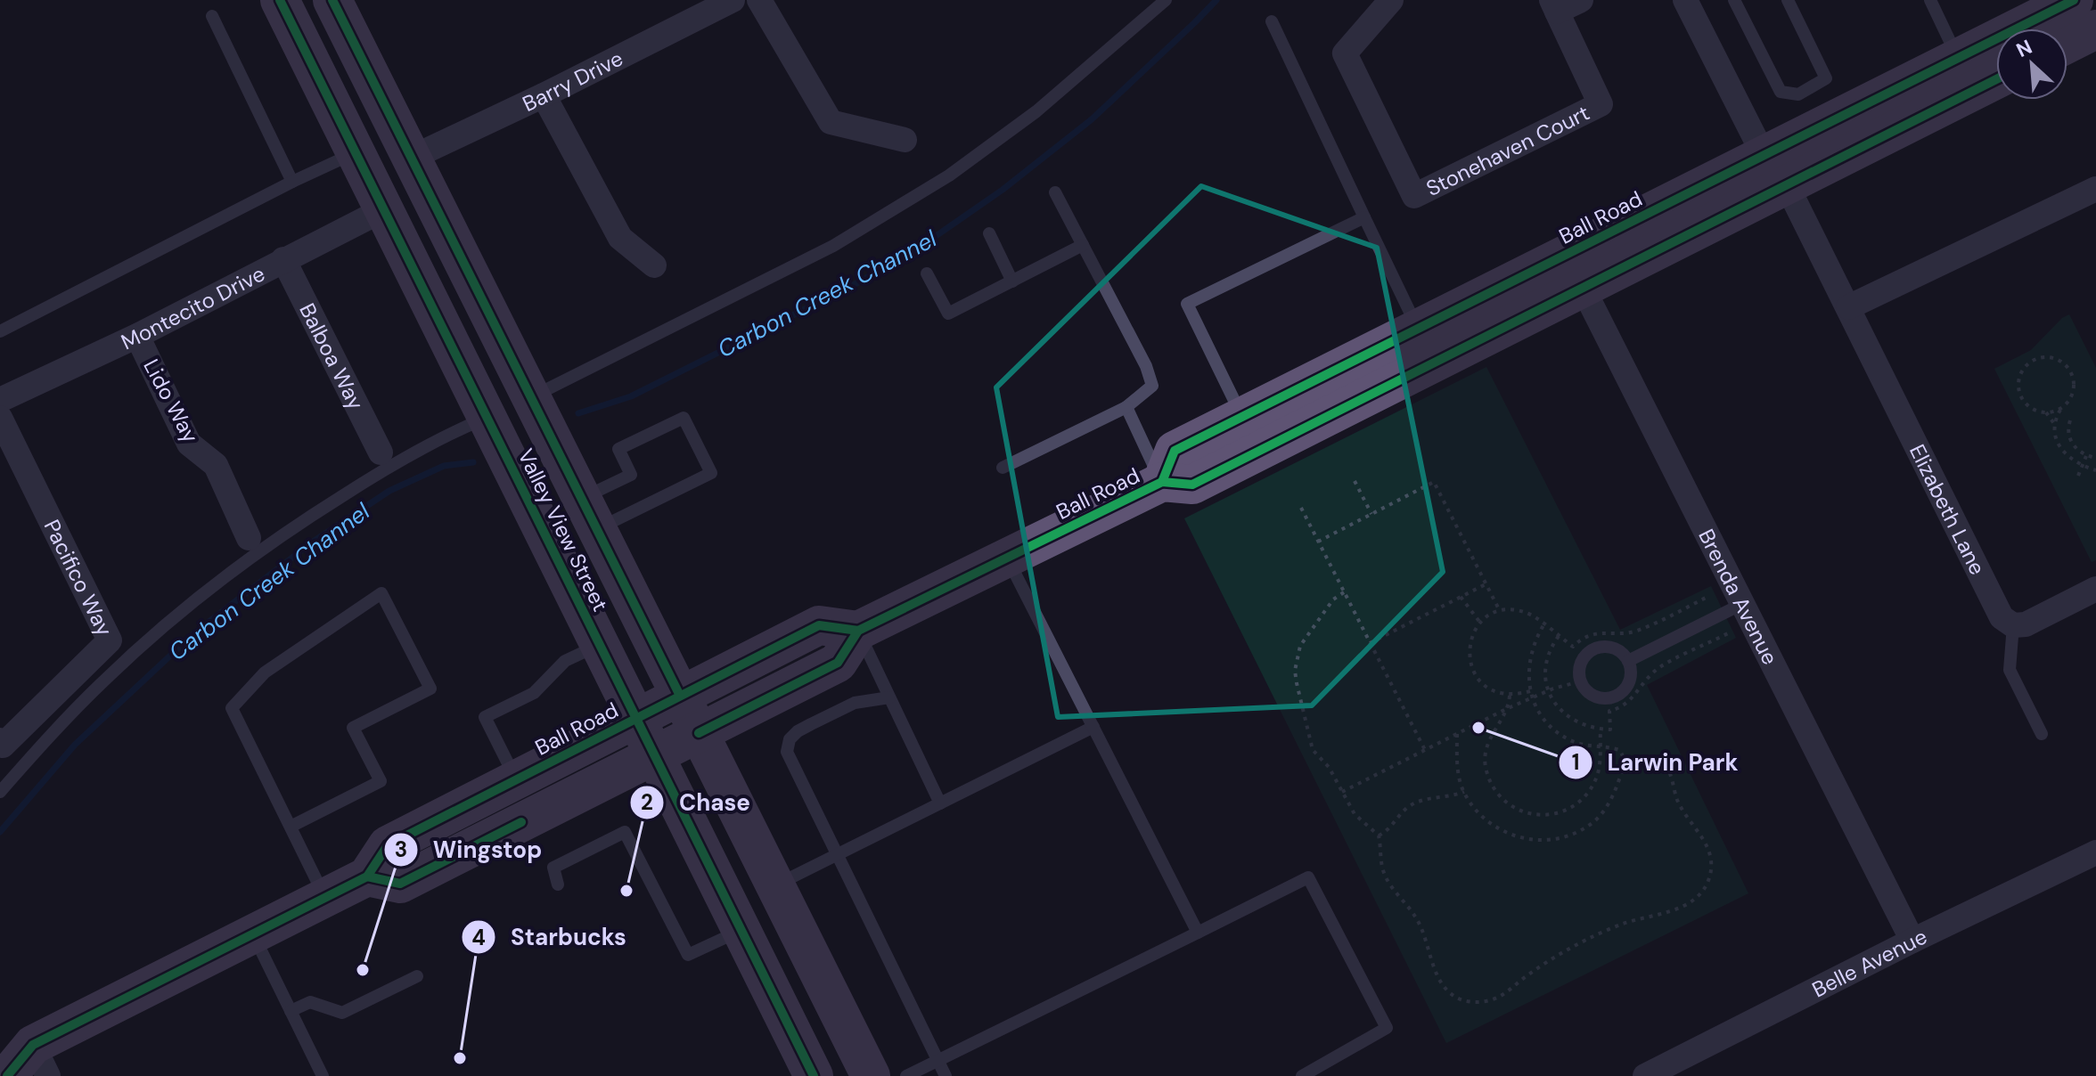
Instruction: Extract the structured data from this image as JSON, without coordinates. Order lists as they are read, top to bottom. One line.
{"streets":{"main road":["Ball Road","Valley View Street"],"street":["Barry Drive","Stonehaven Court","Montecito Drive","Balboa Way","Lido Way","Elizabeth Lane","Pacifico Way","Brenda Avenue","Belle Avenue"]},"crossings":[["Barry Drive","Valley View Street"],["Ball Road","Elizabeth Lane"],["Ball Road","Valley View Street"],["Ball Road","Brenda Avenue"],["Montecito Drive","Balboa Way"],["Montecito Drive","Lido Way"],["Montecito Drive","Valley View Street"],["Brenda Avenue","Belle Avenue"]],"water":["Carbon Creek Channel"],"places":["Larwin Park","Chase","Wingstop","Starbucks"],"north":"top left"}
